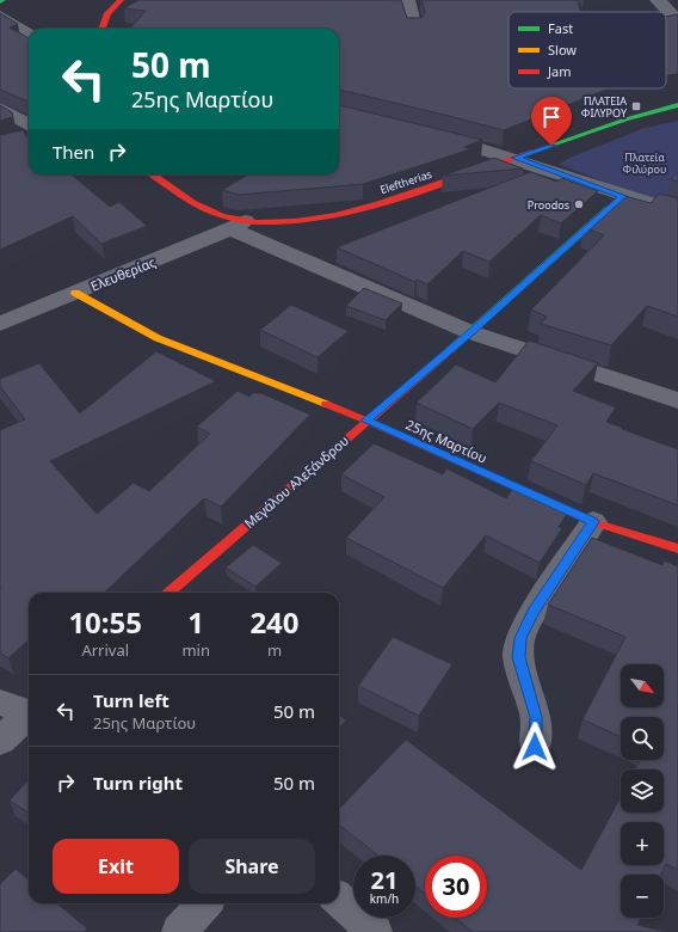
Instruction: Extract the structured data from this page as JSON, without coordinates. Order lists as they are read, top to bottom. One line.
{"streets":{"street":["Eleftherias","Ελευθερίας","25ης Μαρτίου","Μεγάλου Αλεξάνδρου"]},"crossings":[["Eleftherias","Ελευθερίας"],["Ελευθερίας","25ης Μαρτίου"],["25ης Μαρτίου","Μεγάλου Αλεξάνδρου"]],"parks":["Πλατεία Φιλύρου"],"places":{"transit":["ΠΛΑΤΕΙΑ ΦΙΛΥΡΟΥ"],"other":["Proodos"]},"legend":["Fast","Slow","Jam"],"north":"bottom right","page":{"turn":["50 m","25ης Μαρτίου"],"then":"Then","eta":["10:55","Arrival","1","min","240","m"],"map_buttons":["+","−"],"list":[{"name":"Turn left","note":"25ης Μαρτίου","value":"50 m"},{"name":"Turn right","value":"50 m"}],"buttons":["Exit","Share"],"speed":"21 km/h","limit":"30"}}
